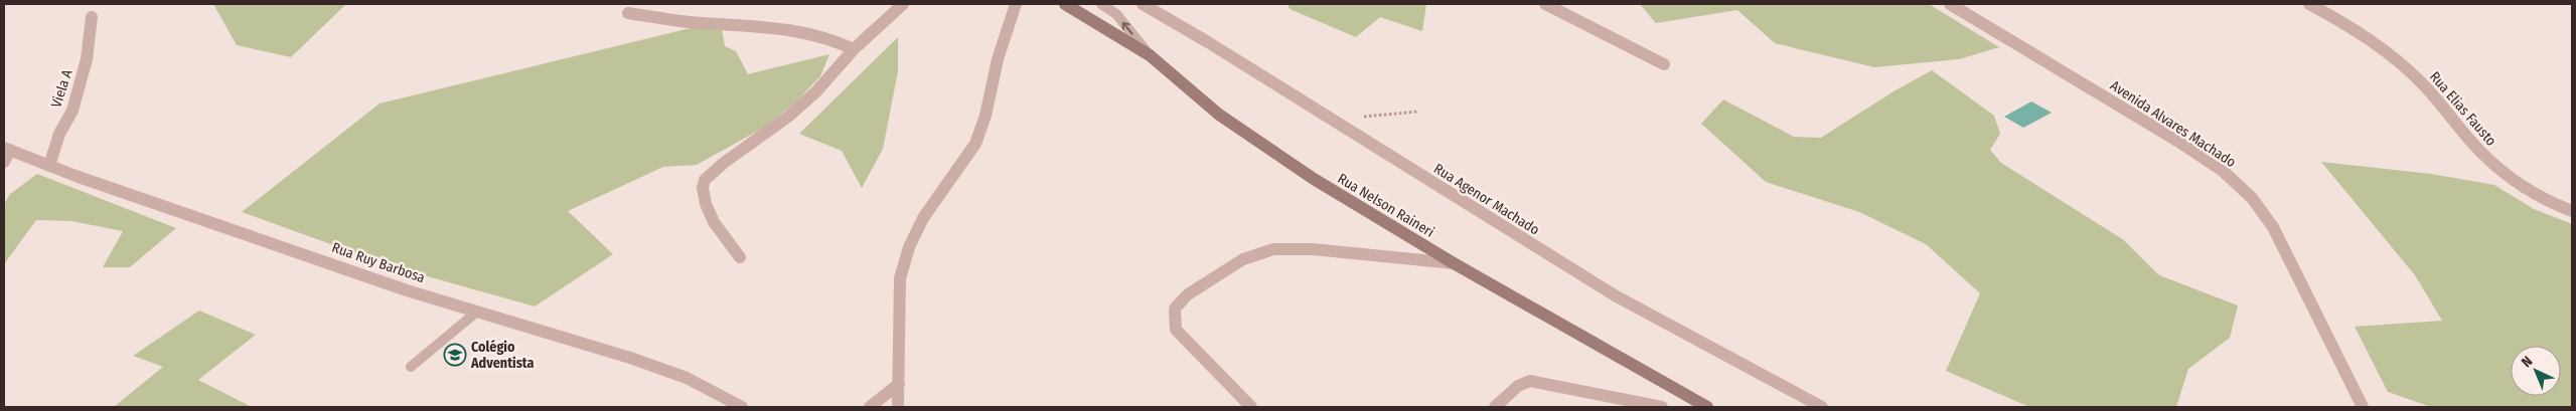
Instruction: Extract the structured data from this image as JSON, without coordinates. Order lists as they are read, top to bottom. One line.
{"streets":{"main road":["Rua Nelson Raineri"],"street":["Viela A","Rua Elias Fausto","Avenida Alvares Machado","Rua Agenor Machado","Rua Ruy Barbosa"]},"crossings":[["Viela A","Rua Ruy Barbosa"]],"places":{"school or university":["Colégio Adventista"]},"north":"top left"}
